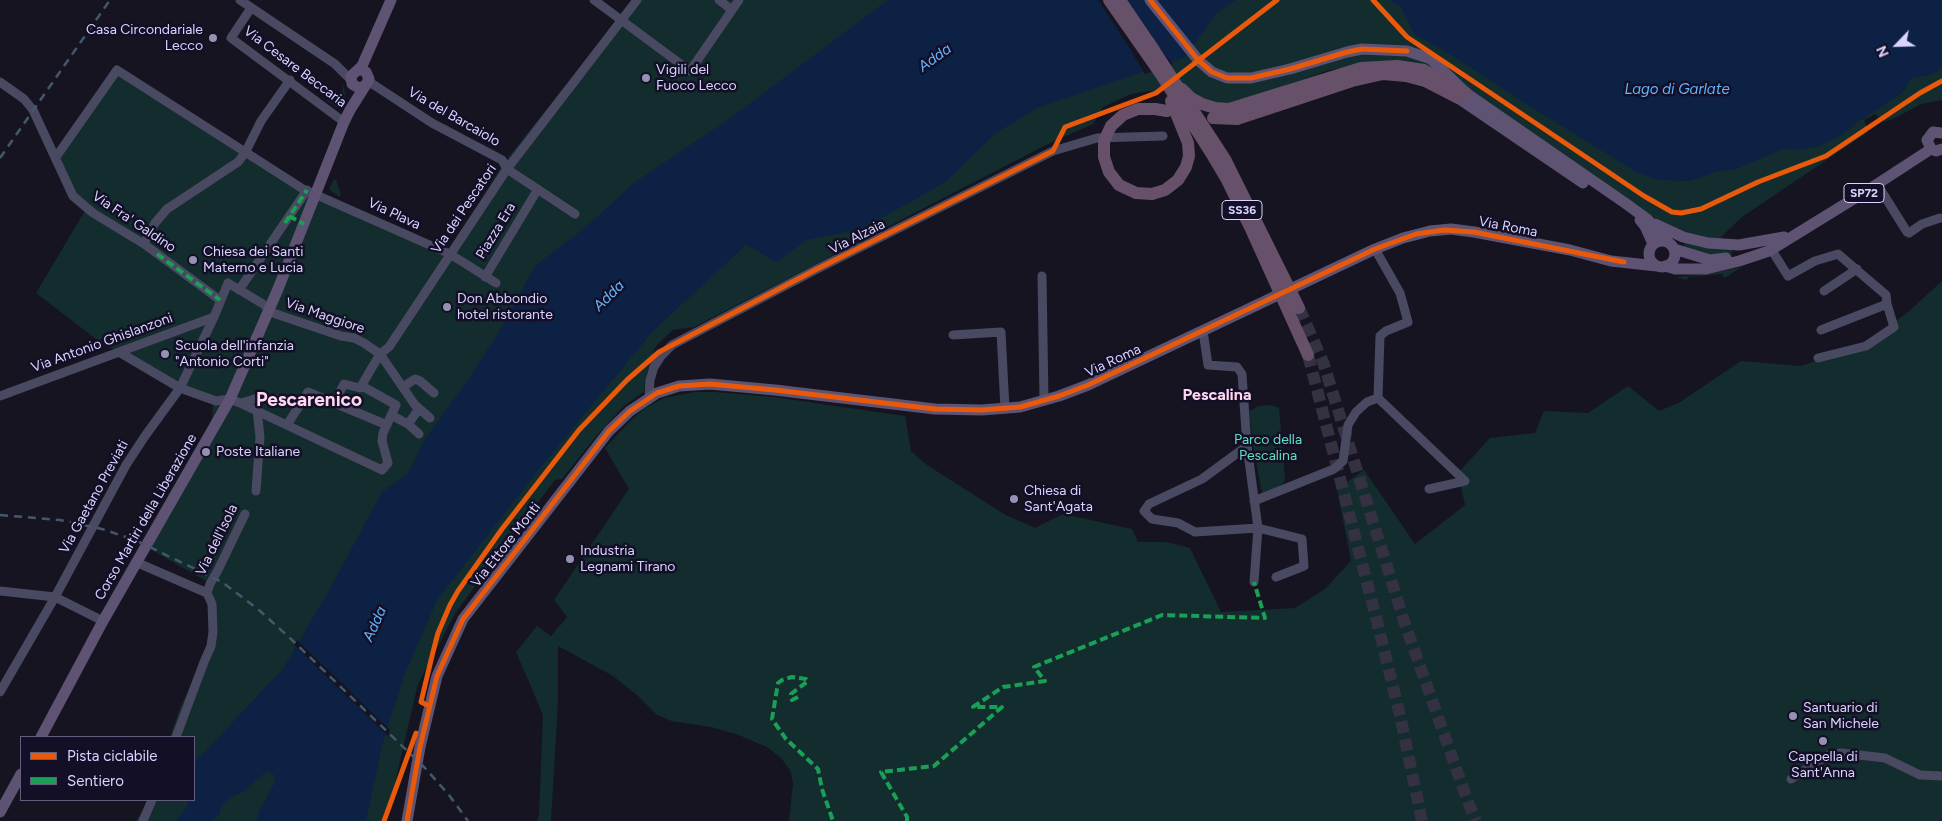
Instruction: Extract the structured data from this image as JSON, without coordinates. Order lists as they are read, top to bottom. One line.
{"streets":{"highway":["SS36"],"main road":["SP72","Via Roma","Corso Martiri della Liberazione","Via Ettore Monti"],"street":["Via Cesare Beccaria","Via del Barcaiolo","Via dei Pescatori","Via Plava","Via Fra' Galdino","Piazza Era","Via Alzaia","Via Maggiore","Via Antonio Ghislanzoni","Via Gaetano Previati","Via dell'Isola"]},"crossings":[["Via Cesare Beccaria","Corso Martiri della Liberazione"],["Via del Barcaiolo","Via dei Pescatori"],["Via del Barcaiolo","Piazza Era"],["Via del Barcaiolo","Corso Martiri della Liberazione"],["SP72","Via Roma"],["Via dei Pescatori","Via Plava"],["Via dei Pescatori","Via Maggiore"],["Via Plava","Via Fra' Galdino"],["Via Plava","Piazza Era"],["Via Plava","Corso Martiri della Liberazione"],["Via Fra' Galdino","Via Gaetano Previati"],["Via Roma","Via Alzaia"],["Via Roma","Via Ettore Monti"],["Via Maggiore","Corso Martiri della Liberazione"],["Via Antonio Ghislanzoni","Via Gaetano Previati"]],"districts":["Pescalina","Pescarenico"],"water":["Adda","Lago di Garlate"],"parks":["Parco della Pescalina"],"places":["Casa Circondariale Lecco","Vigili del Fuoco Lecco","Chiesa dei Santi Materno e Lucia","Don Abbondio hotel ristorante","Scuola dell'infanzia \"Antonio Corti\"","Poste Italiane","Chiesa di Sant'Agata","Industria Legnami Tirano","Santuario di San Michele","Cappella di Sant'Anna"],"legend":["Pista ciclabile","Sentiero"],"north":"bottom left"}
